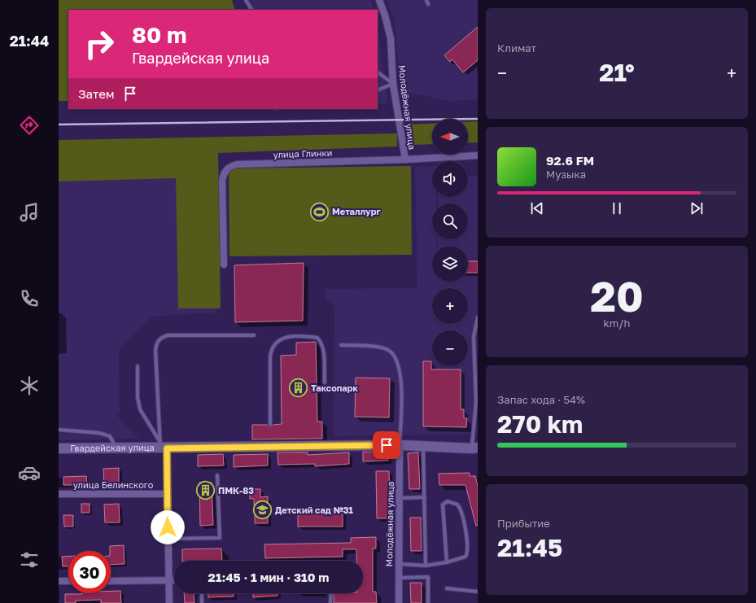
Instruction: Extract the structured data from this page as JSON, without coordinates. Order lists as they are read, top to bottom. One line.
{"streets":{"street":["Молодёжная улица","улица Глинки","Гвардейская улица","улица Белинского"]},"crossings":[["Молодёжная улица","улица Глинки"],["Молодёжная улица","Гвардейская улица"]],"places":{"sports":["Металлург"],"building":["Таксопарк","ПМК-83"],"school or university":["Детский сад №31"]},"north":"left","page":{"tabs":"21:44","tile":["Климат",["20","km/h"],["Запас хода · 54%","270 km"],["Прибытие","21:45"]],"turn":["80 m","Гвардейская улица"],"heat":["−","21°","+"],"then":"Затем","map_buttons":["+","−"],"song":["92.6 FM","Музыка"],"limit":"30","trip":"21:45 · 1 мин · 310 m"}}
